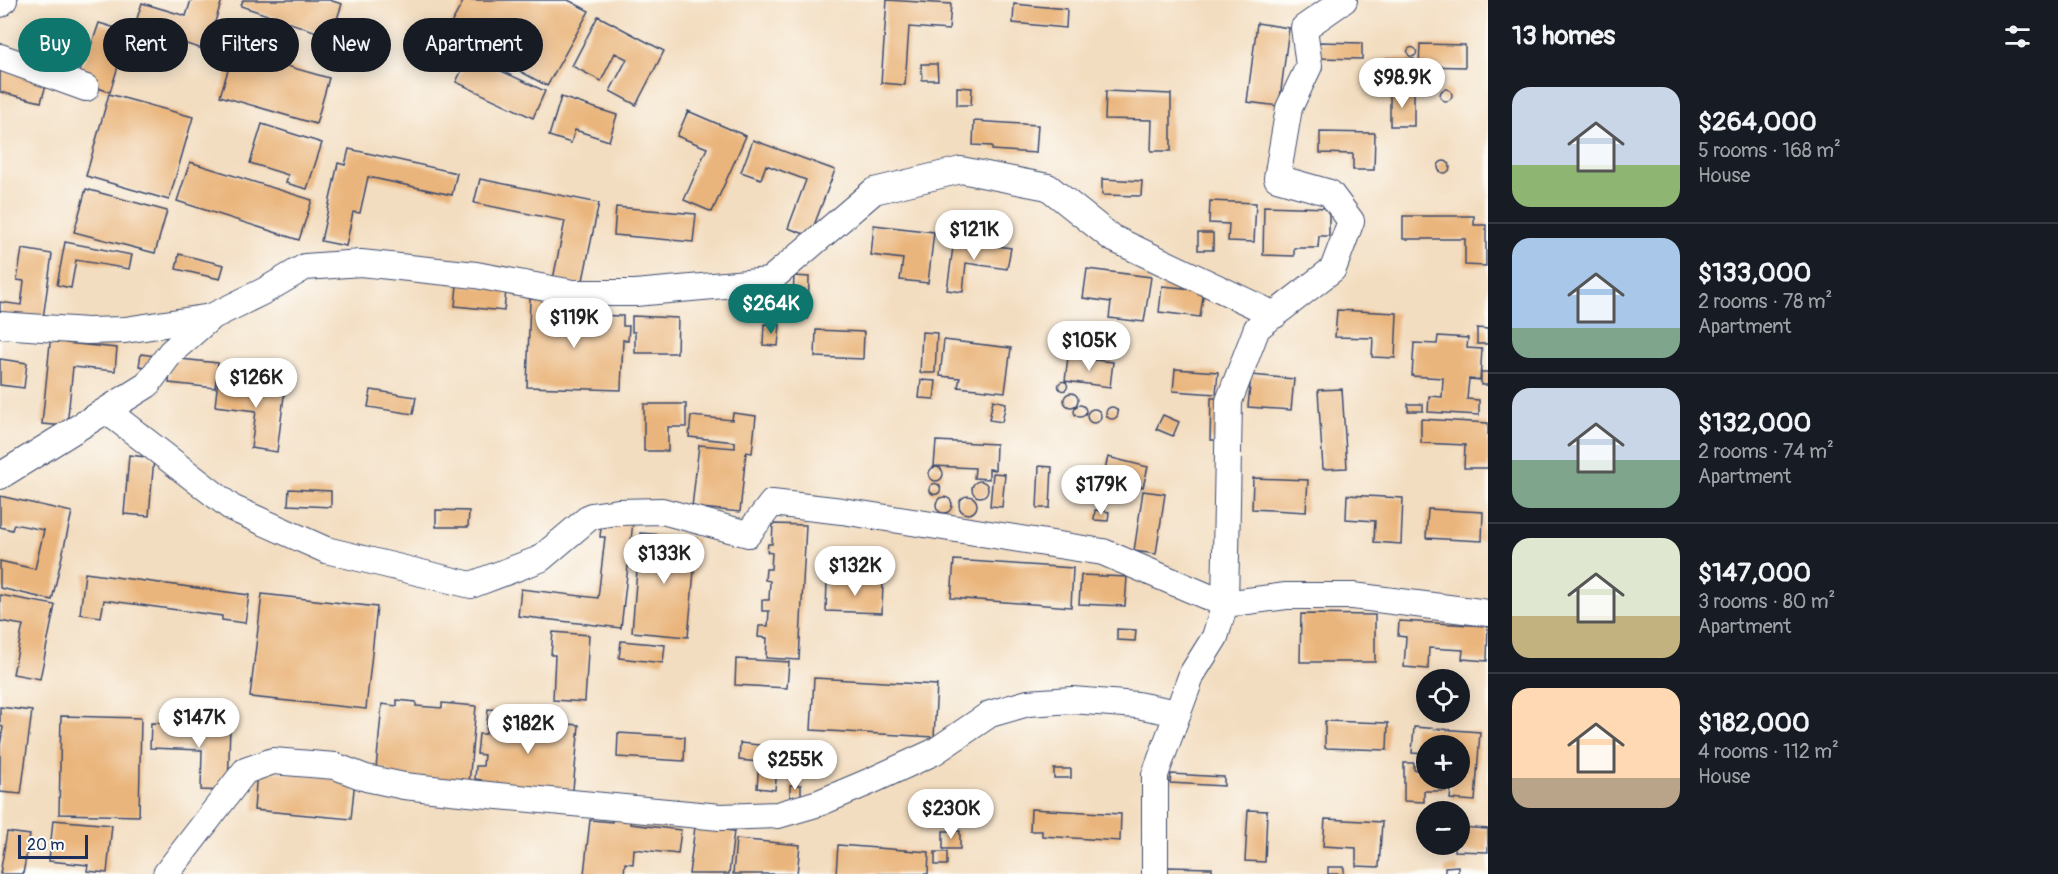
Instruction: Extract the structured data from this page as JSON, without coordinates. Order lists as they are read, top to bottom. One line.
{"scale_bar":"20 m","page":{"heading":"13 homes","chip":["Buy","Rent","Filters","New","Apartment"],"price":["$98.9K","$121K","$264K","$119K","$105K","$126K","$179K","$133K","$132K","$147K","$182K","$255K","$230K"],"list":[{"name":"$264,000","note":"5 rooms · 168 m² · House"},{"name":"$133,000","note":"2 rooms · 78 m² · Apartment"},{"name":"$132,000","note":"2 rooms · 74 m² · Apartment"},{"name":"$147,000","note":"3 rooms · 80 m² · Apartment"},{"name":"$182,000","note":"4 rooms · 112 m² · House"}],"map_buttons":["+","−"],"scale":"20 m"}}
